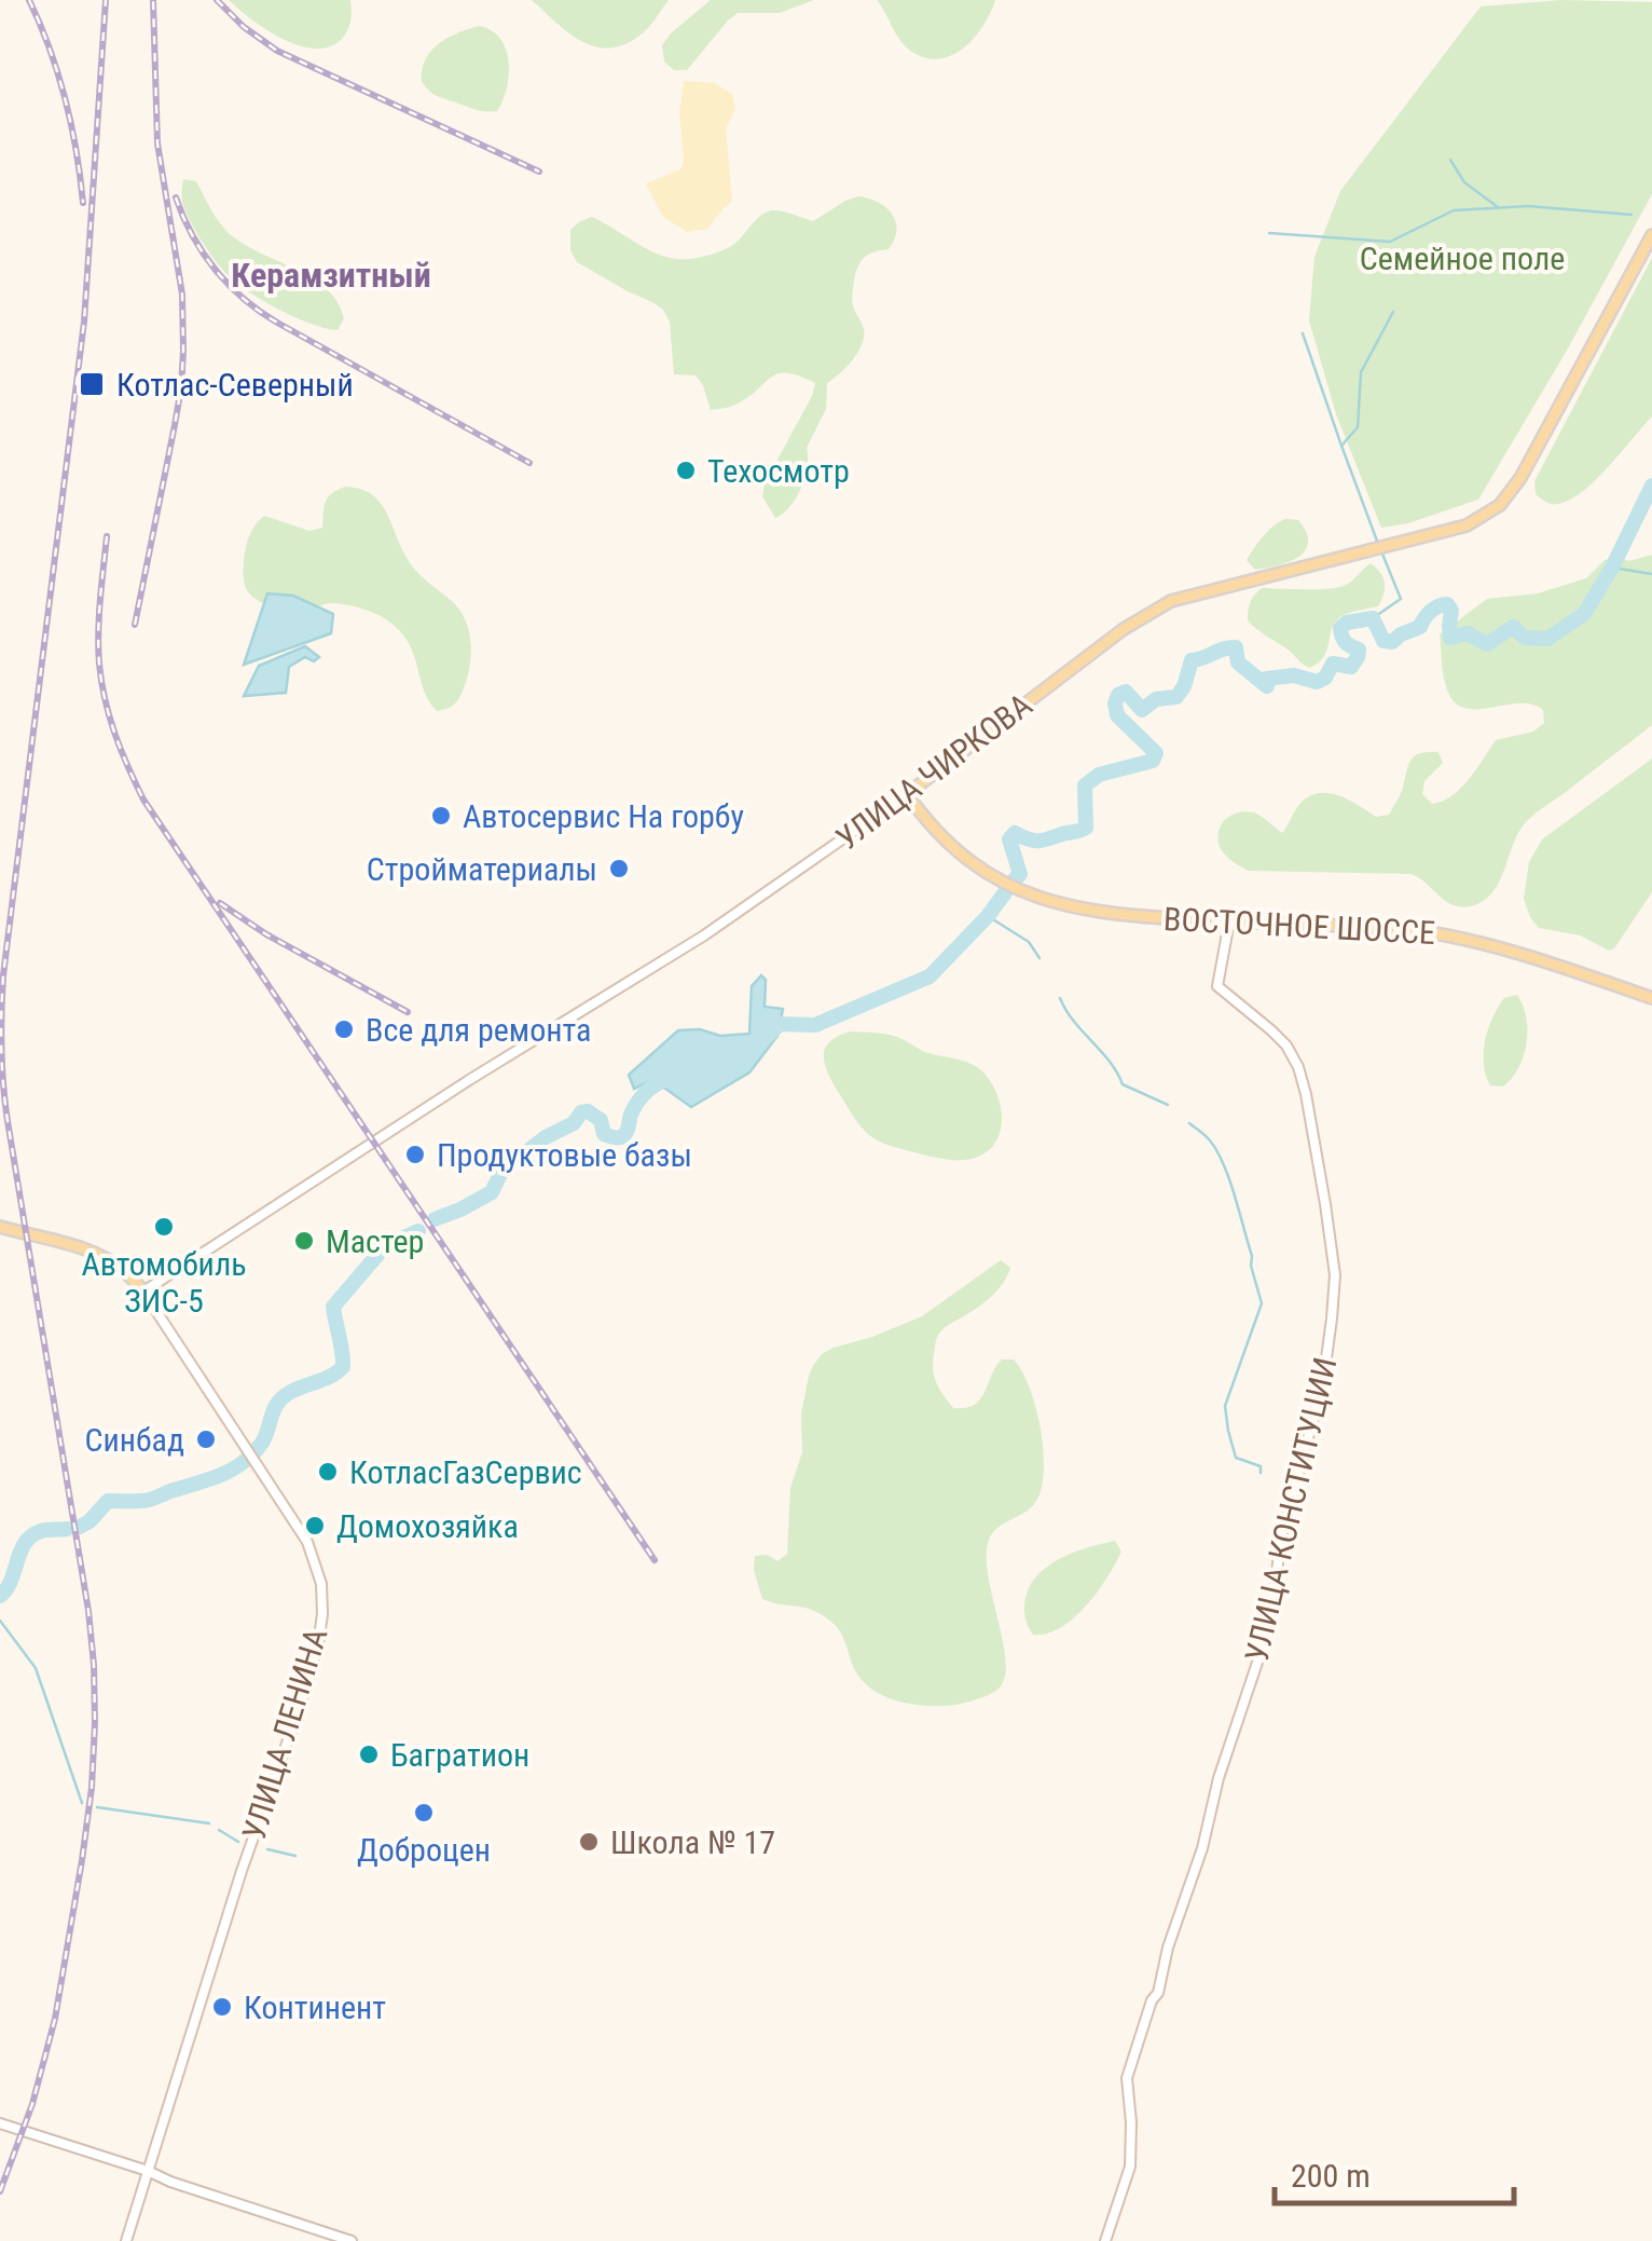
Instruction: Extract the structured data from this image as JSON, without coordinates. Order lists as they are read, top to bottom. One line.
{"streets":{"main road":["УЛИЦА ЧИРКОВА","ВОСТОЧНОЕ ШОССЕ","УЛИЦА КОНСТИТУЦИИ","УЛИЦА ЛЕНИНА"]},"crossings":[["УЛИЦА ЧИРКОВА","ВОСТОЧНОЕ ШОССЕ"],["УЛИЦА ЧИРКОВА","УЛИЦА ЛЕНИНА"],["ВОСТОЧНОЕ ШОССЕ","УЛИЦА КОНСТИТУЦИИ"]],"districts":["Керамзитный"],"parks":["Семейное поле"],"places":{"transit":["Котлас-Северный"],"other":["Техосмотр","Автосервис На горбу","Стройматериалы","Все для ремонта","Продуктовые базы","Автомобиль ЗИС-5","Мастер","Синбад","КотласГазСервис","Домохозяйка","Багратион","Доброцен","Школа № 17","Континент"]},"scale_bar":"200 m"}
